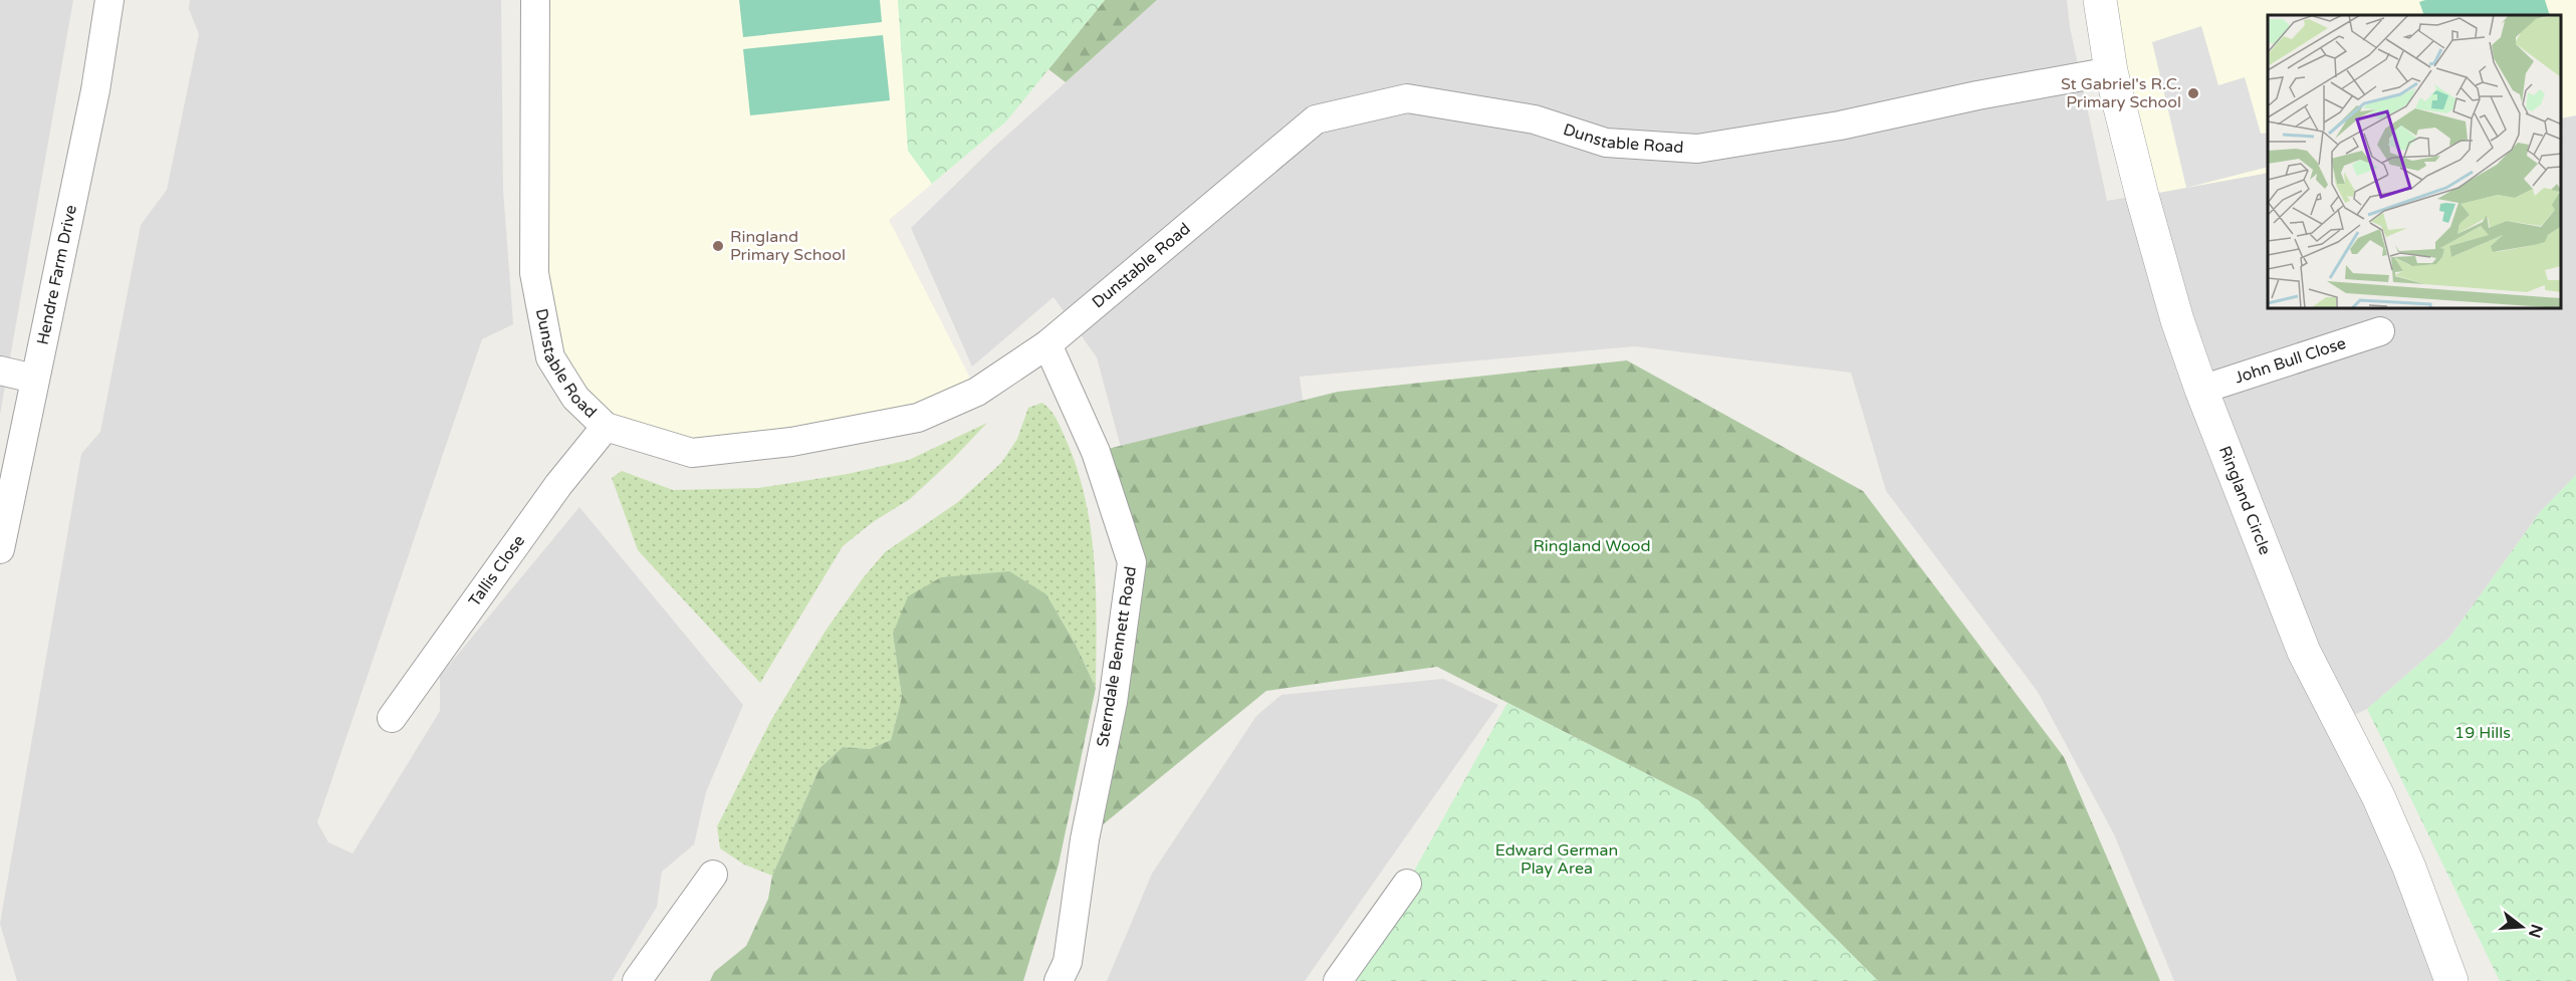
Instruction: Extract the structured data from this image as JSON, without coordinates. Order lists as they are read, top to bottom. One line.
{"streets":{"street":["Dunstable Road","Hendre Farm Drive","John Bull Close","Ringland Circle","Tallis Close","Sterndale Bennett Road"]},"crossings":[["Dunstable Road","Ringland Circle"],["Dunstable Road","Tallis Close"],["Dunstable Road","Sterndale Bennett Road"],["John Bull Close","Ringland Circle"]],"parks":["Ringland Wood","19 Hills","Edward German Play Area"],"places":["St Gabriel's R.C. Primary School","Ringland Primary School"],"north":"right"}
